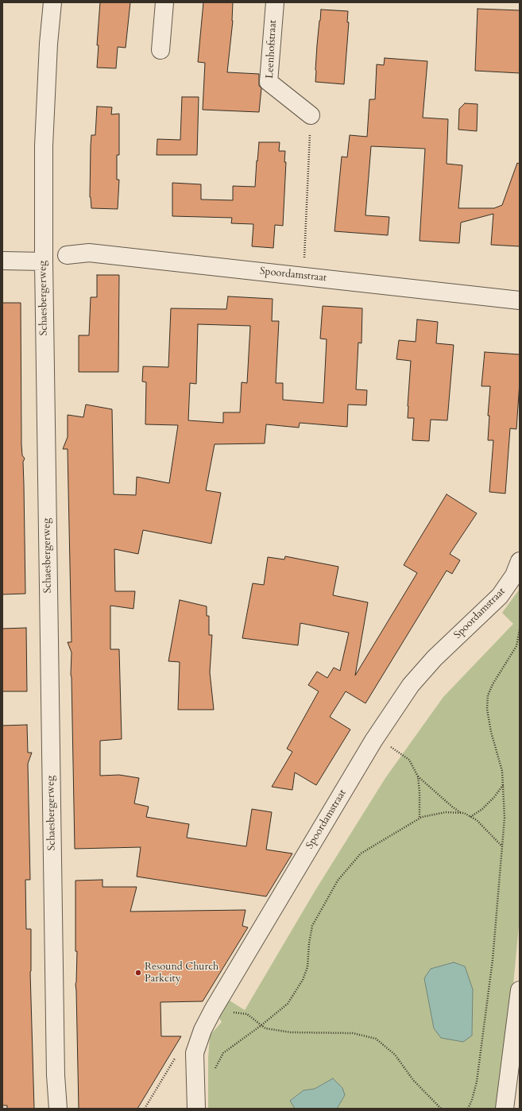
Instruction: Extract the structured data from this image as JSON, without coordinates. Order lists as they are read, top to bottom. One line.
{"streets":{"street":["Leenhofstraat","Spoordamstraat","Schaesbergerweg"]},"places":["Resound Church Parkcity"]}
